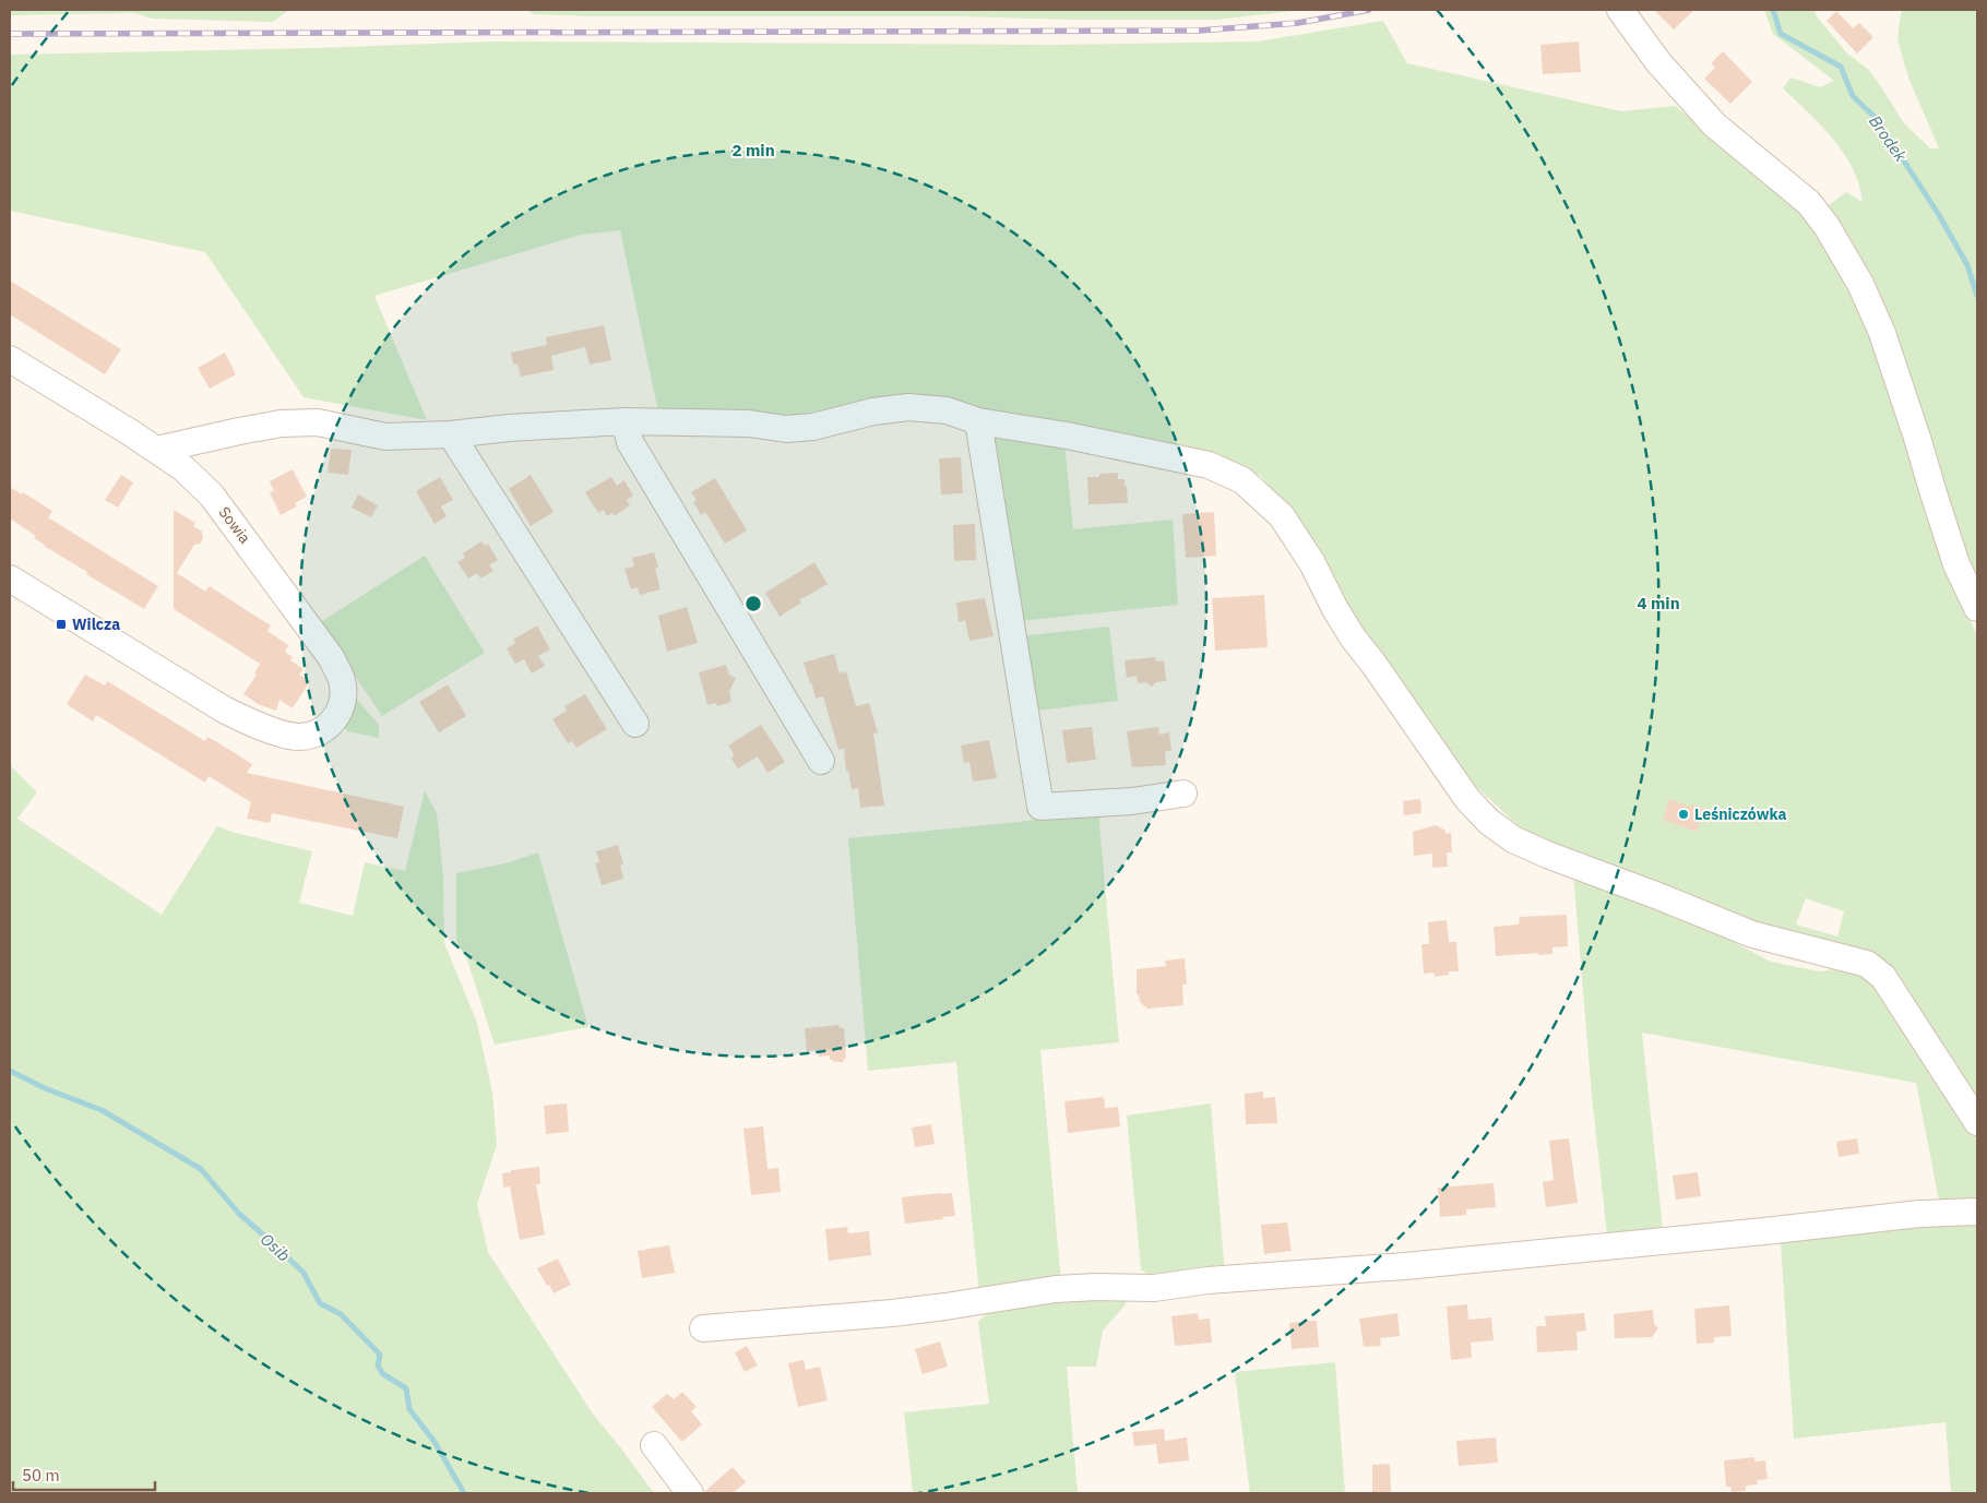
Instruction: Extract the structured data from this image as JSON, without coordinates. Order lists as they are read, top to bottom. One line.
{"streets":{"street":["Sowia"]},"water":["Brodek","Osib"],"places":{"transit":["Wilcza"],"other":["Leśniczówka"]},"scale_bar":"50 m","rings":["2 min","4 min"]}
